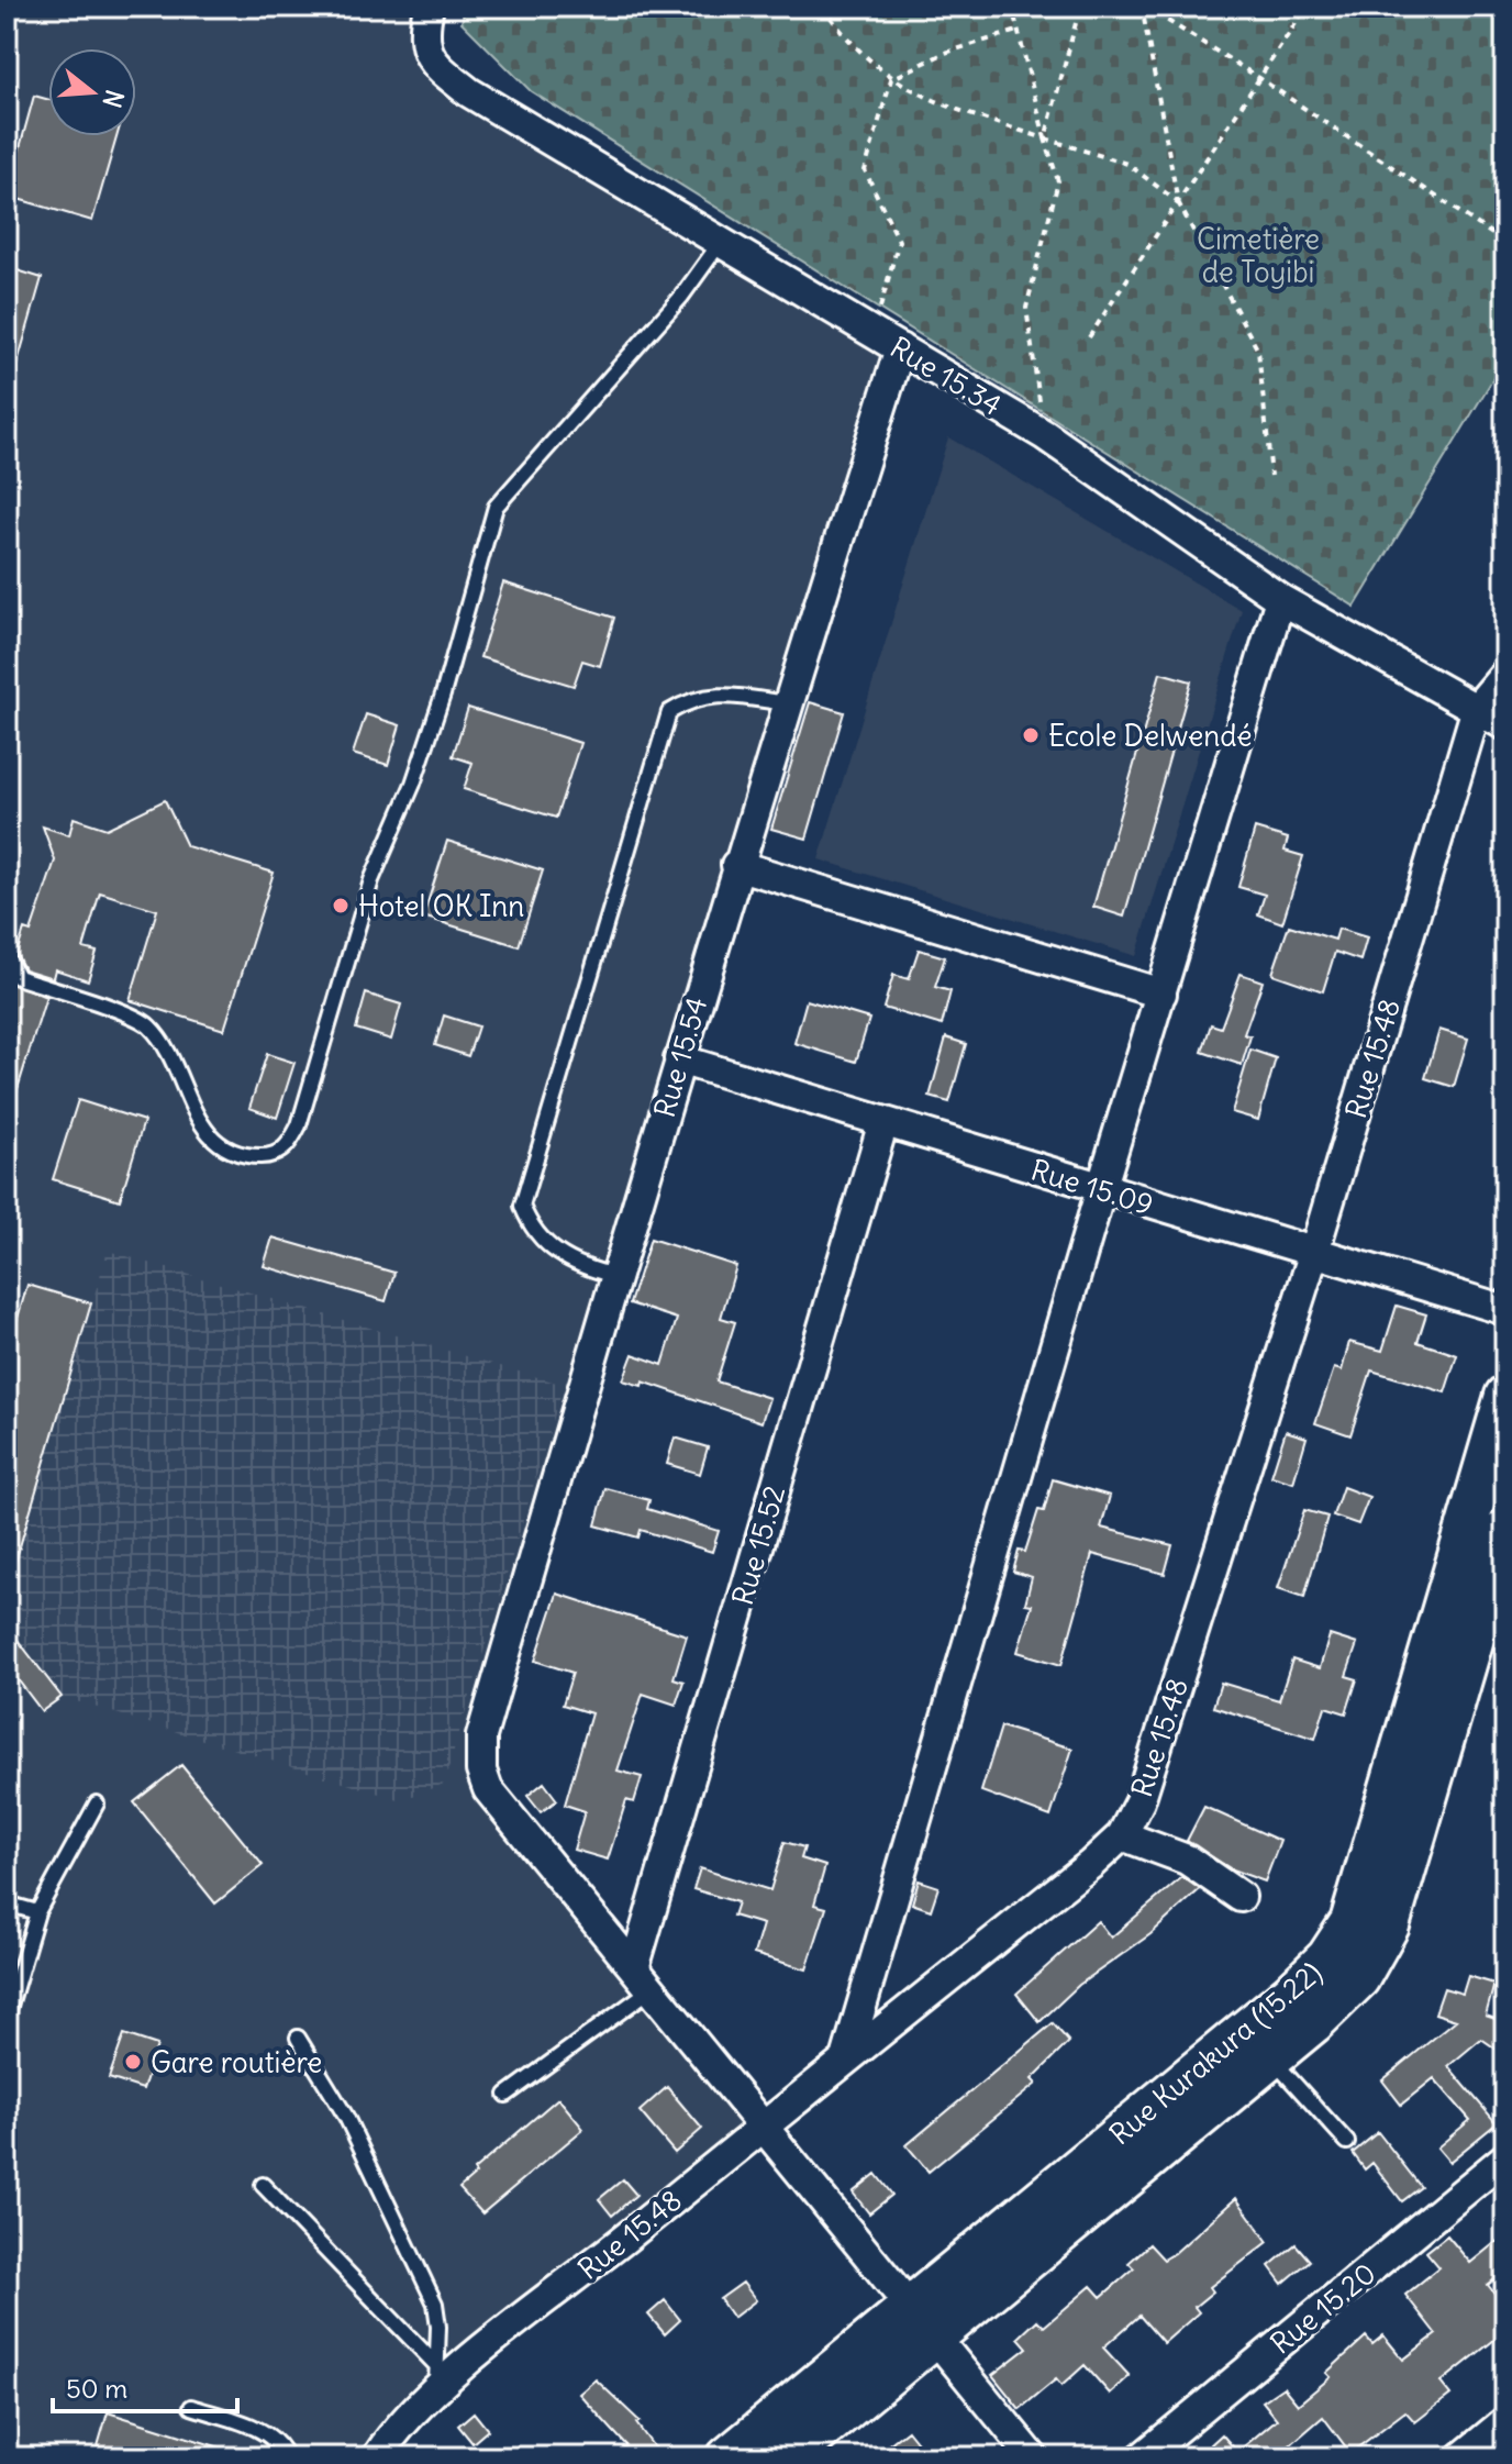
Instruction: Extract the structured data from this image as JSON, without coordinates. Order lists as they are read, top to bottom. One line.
{"streets":{"main road":["Rue Kurakura (15.22)"],"street":["Rue 15.34","Rue 15.54","Rue 15.48","Rue 15.09","Rue 15.52","Rue 15.20"]},"crossings":[["Rue 15.34","Rue 15.54"],["Rue 15.34","Rue 15.48"],["Rue 15.54","Rue 15.09"],["Rue 15.54","Rue 15.52"],["Rue 15.48","Rue 15.09"],["Rue 15.09","Rue 15.52"]],"parks":["Cimetière de Toyibi"],"places":["Ecole Delwendé","Hotel OK Inn","Gare routière"],"scale_bar":"50 m","north":"right"}
